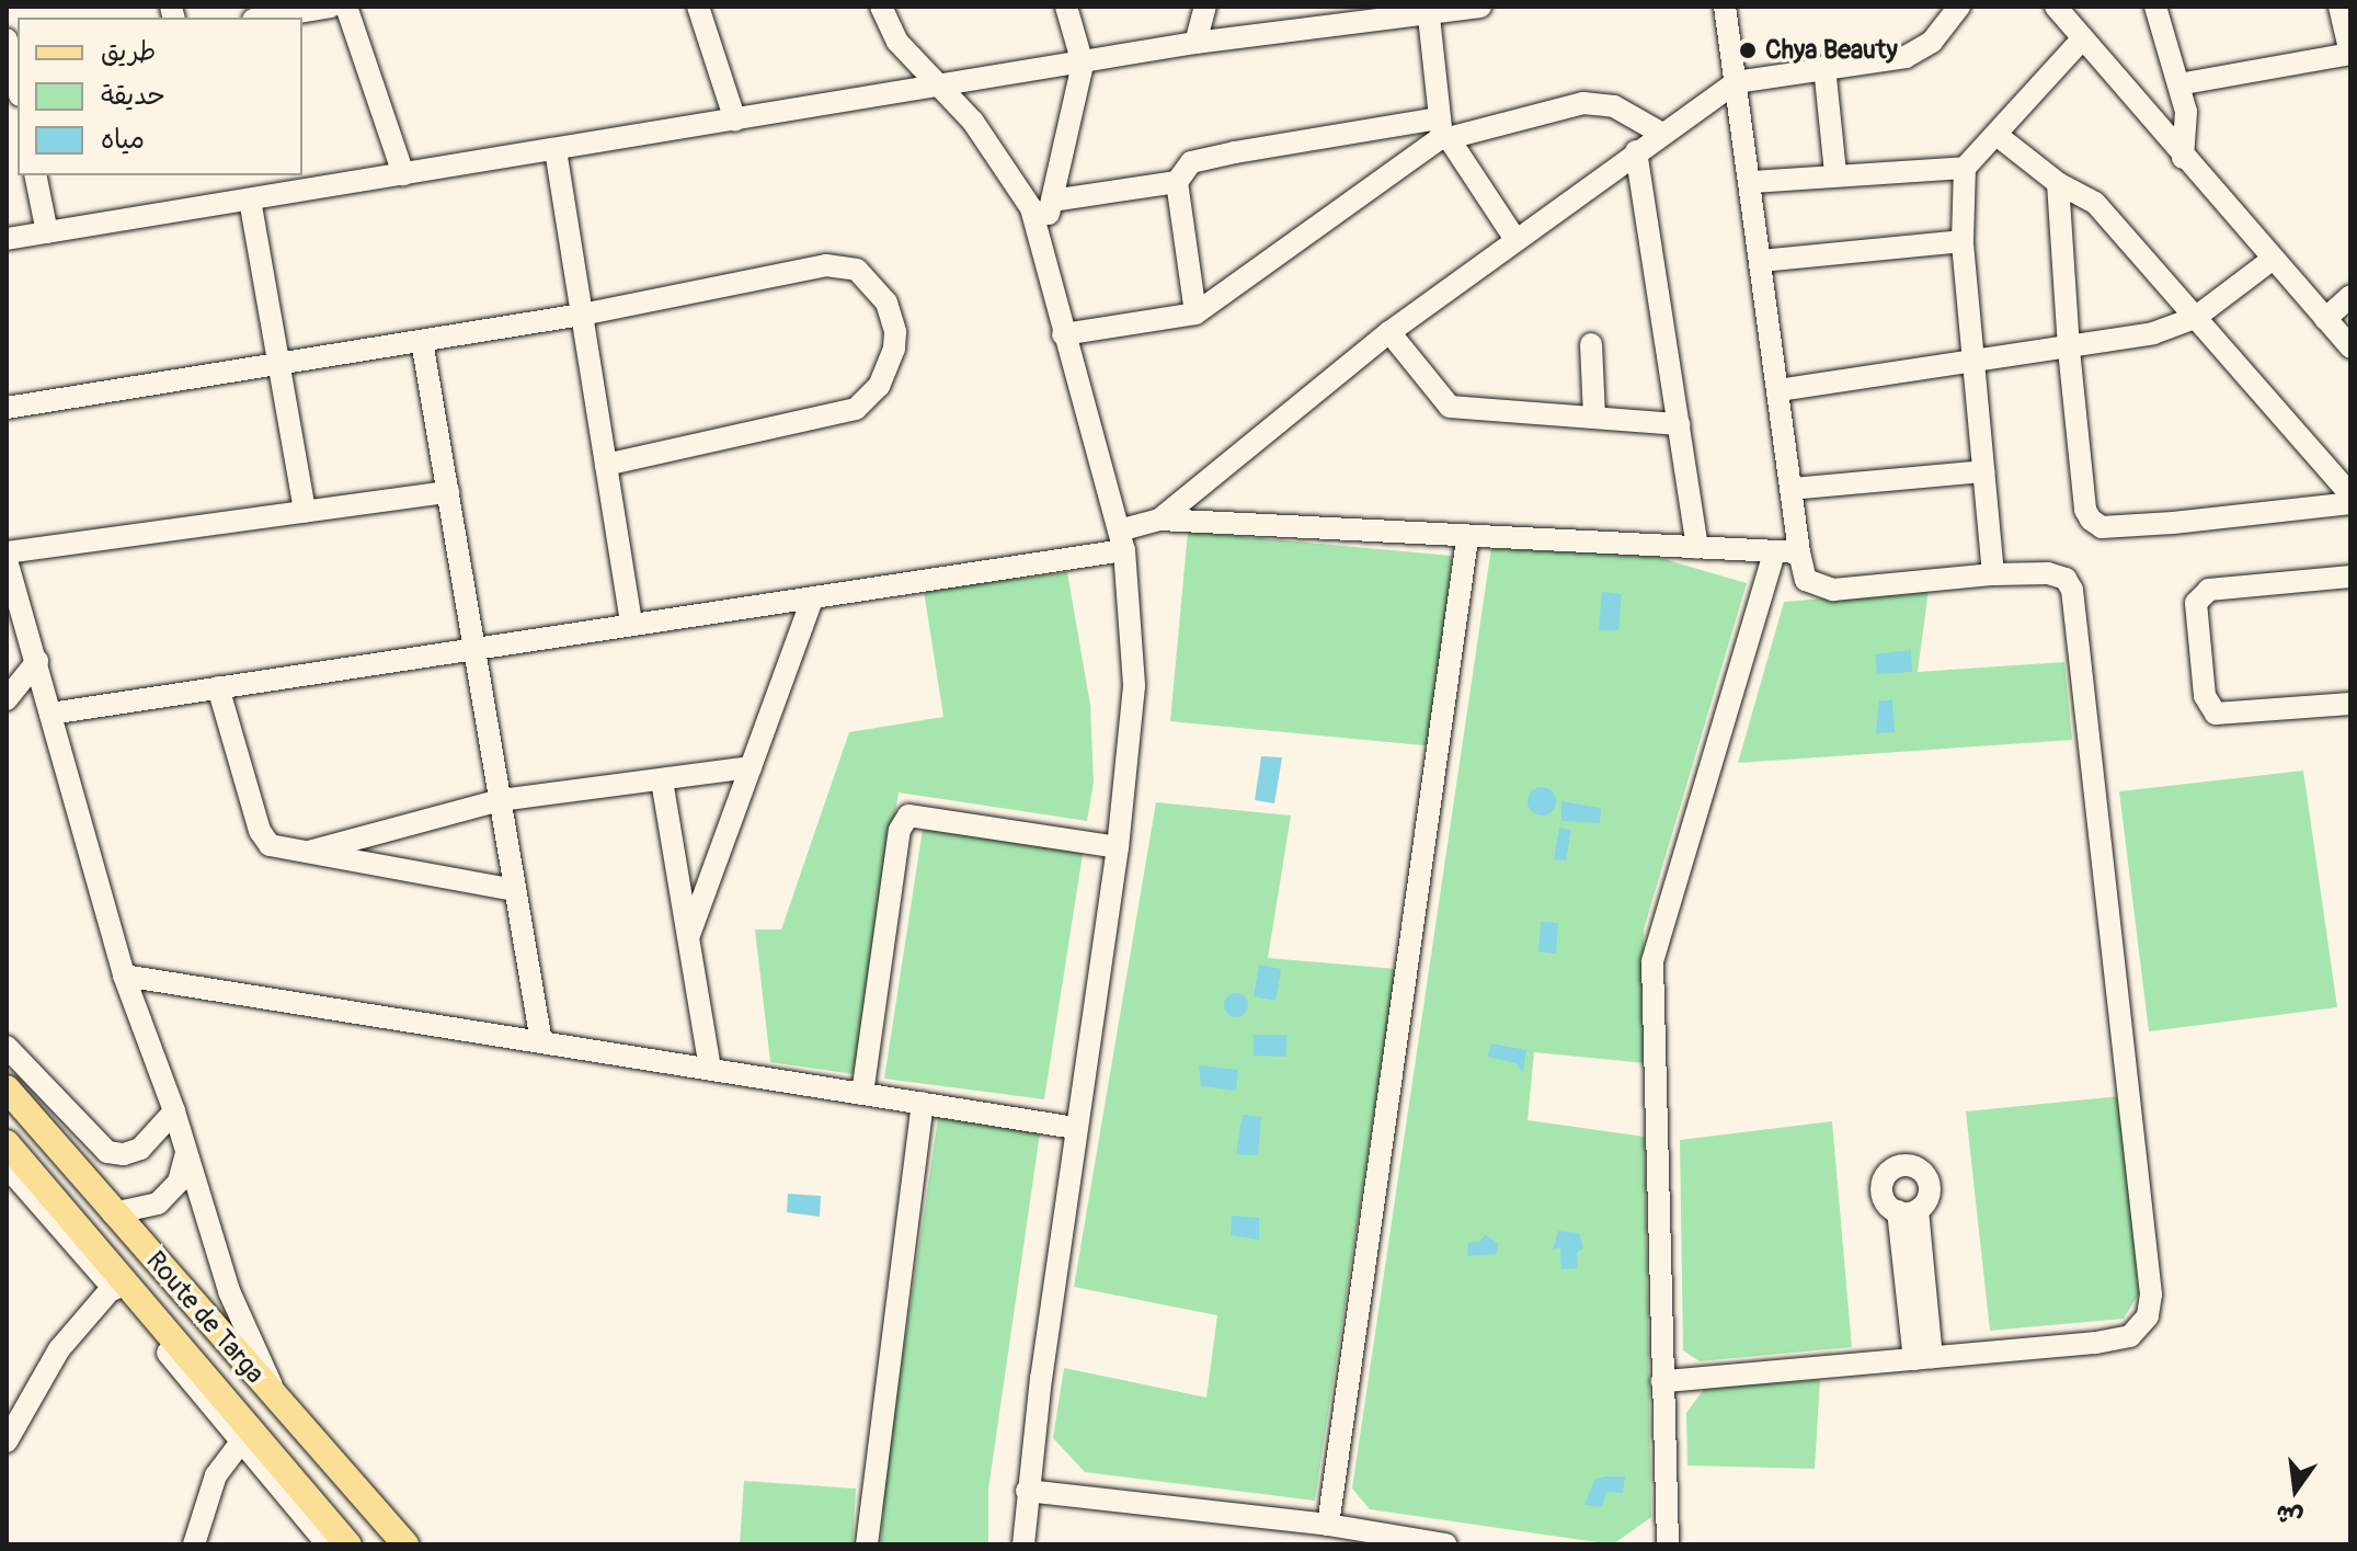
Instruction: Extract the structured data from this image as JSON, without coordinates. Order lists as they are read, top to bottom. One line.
{"streets":{"main road":["Route de Targa"]},"places":["Chya Beauty"],"legend":["طريق","حديقة","مياه"],"north":"bottom"}
